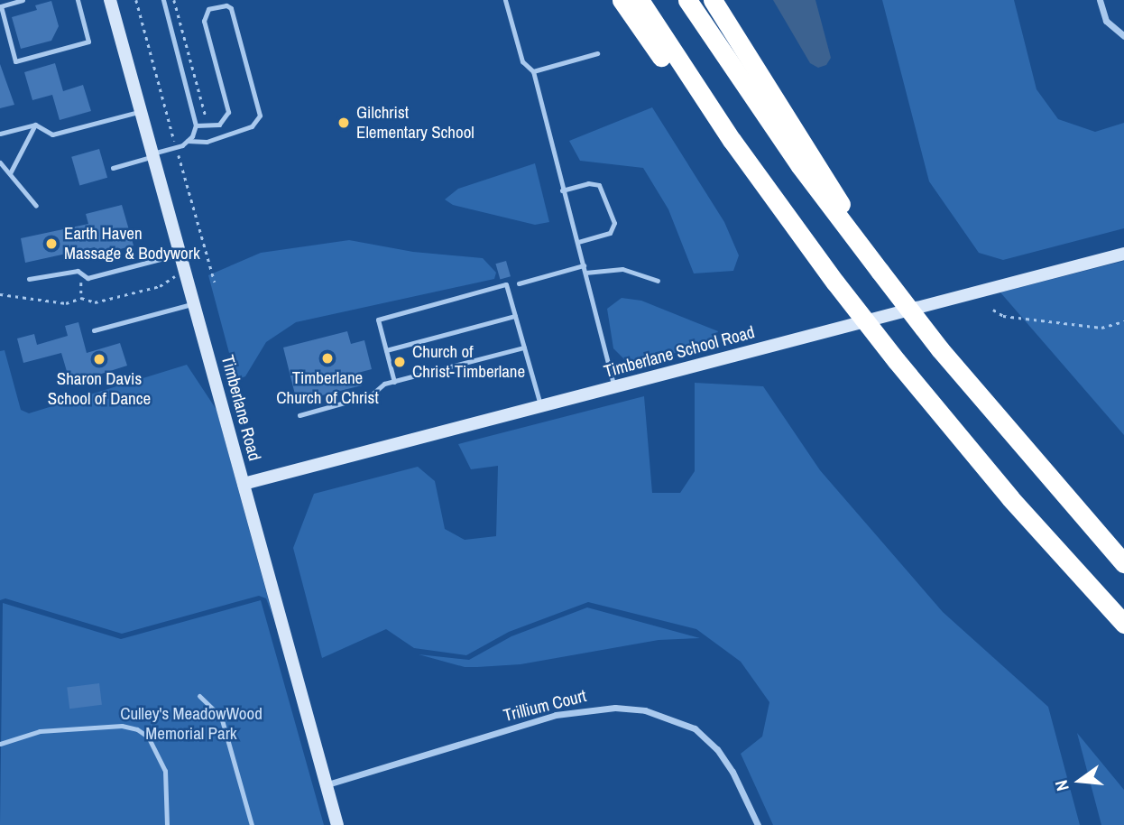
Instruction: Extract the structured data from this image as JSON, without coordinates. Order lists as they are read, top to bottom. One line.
{"streets":{"street":["Timberlane School Road","Timberlane Road","Trillium Court"]},"crossings":[["Timberlane School Road","Timberlane Road"],["Timberlane Road","Trillium Court"]],"parks":["Culley's MeadowWood Memorial Park"],"places":["Gilchrist Elementary School","Earth Haven Massage & Bodywork","Timberlane Church of Christ","Sharon Davis School of Dance","Church of Christ-Timberlane"],"north":"left"}
